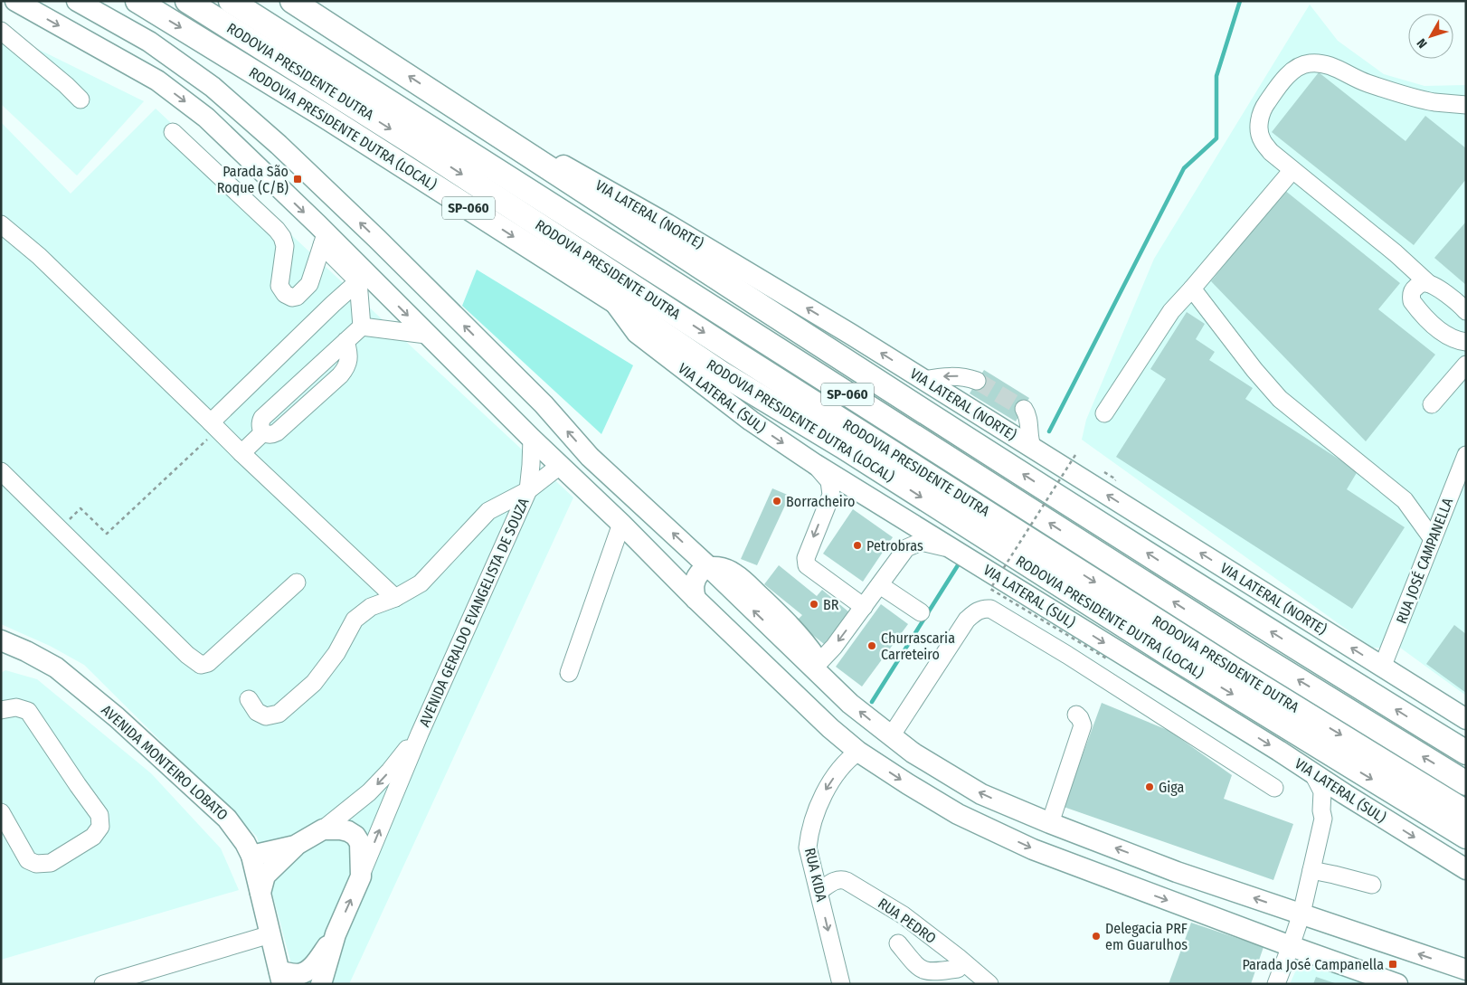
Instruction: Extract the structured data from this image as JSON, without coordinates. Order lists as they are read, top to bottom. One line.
{"streets":{"highway":["RODOVIA PRESIDENTE DUTRA","RODOVIA PRESIDENTE DUTRA (LOCAL)","SP-060"],"main road":["VIA LATERAL (NORTE)","VIA LATERAL (SUL)","AVENIDA GERALDO EVANGELISTA DE SOUZA","AVENIDA MONTEIRO LOBATO"],"street":["RUA JOSÉ CAMPANELLA","RUA KIDA","RUA PEDRO"]},"crossings":[["RODOVIA PRESIDENTE DUTRA (LOCAL)","VIA LATERAL (SUL)"],["SP-060","VIA LATERAL (NORTE)"],["VIA LATERAL (NORTE)","RUA JOSÉ CAMPANELLA"],["AVENIDA GERALDO EVANGELISTA DE SOUZA","AVENIDA MONTEIRO LOBATO"],["RUA KIDA","RUA PEDRO"]],"one_way":["VIA LATERAL (NORTE)","RUA KIDA"],"places":{"transit":["Parada São Roque (C/B)","Parada José Campanella"],"other":["Borracheiro","Petrobras","BR","Churrascaria Carreteiro","Giga","Delegacia PRF em Guarulhos"]},"north":"bottom left"}
